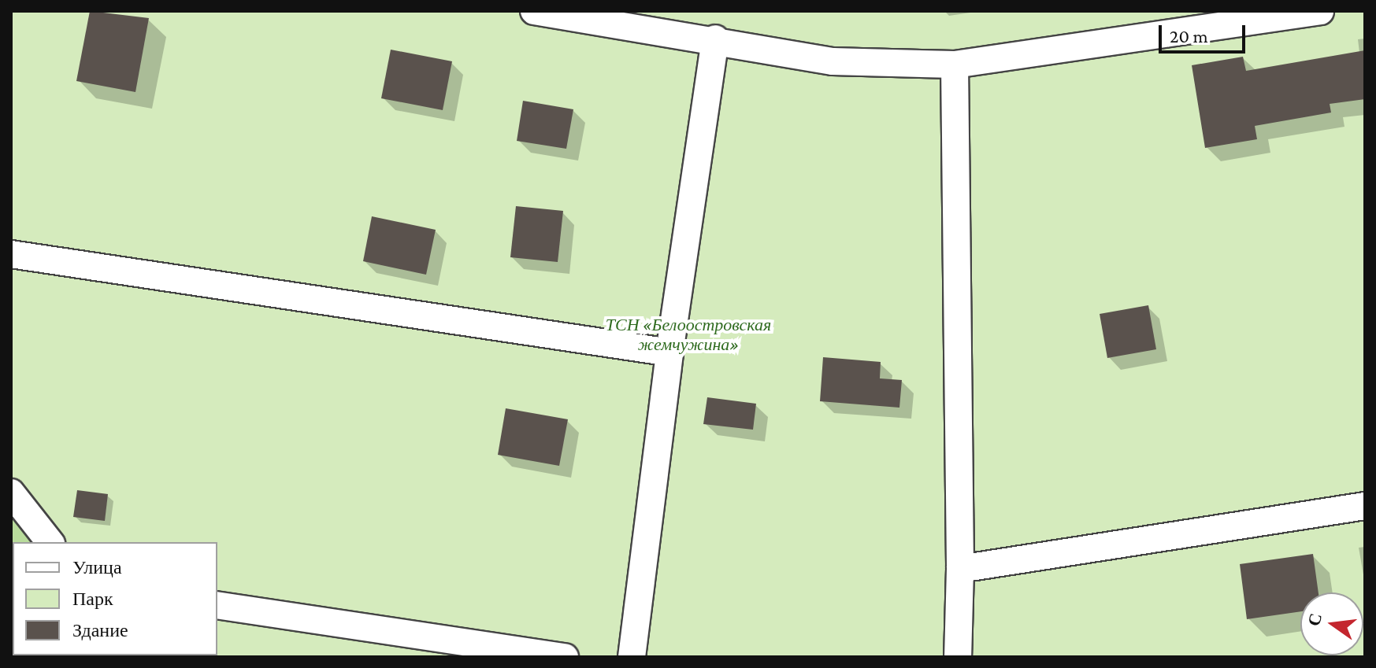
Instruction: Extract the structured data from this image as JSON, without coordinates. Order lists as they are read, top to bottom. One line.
{"parks":["ТСН «Белоостровская жемчужина»"],"legend":["Улица","Парк","Здание"],"scale_bar":"20 m","north":"left"}
